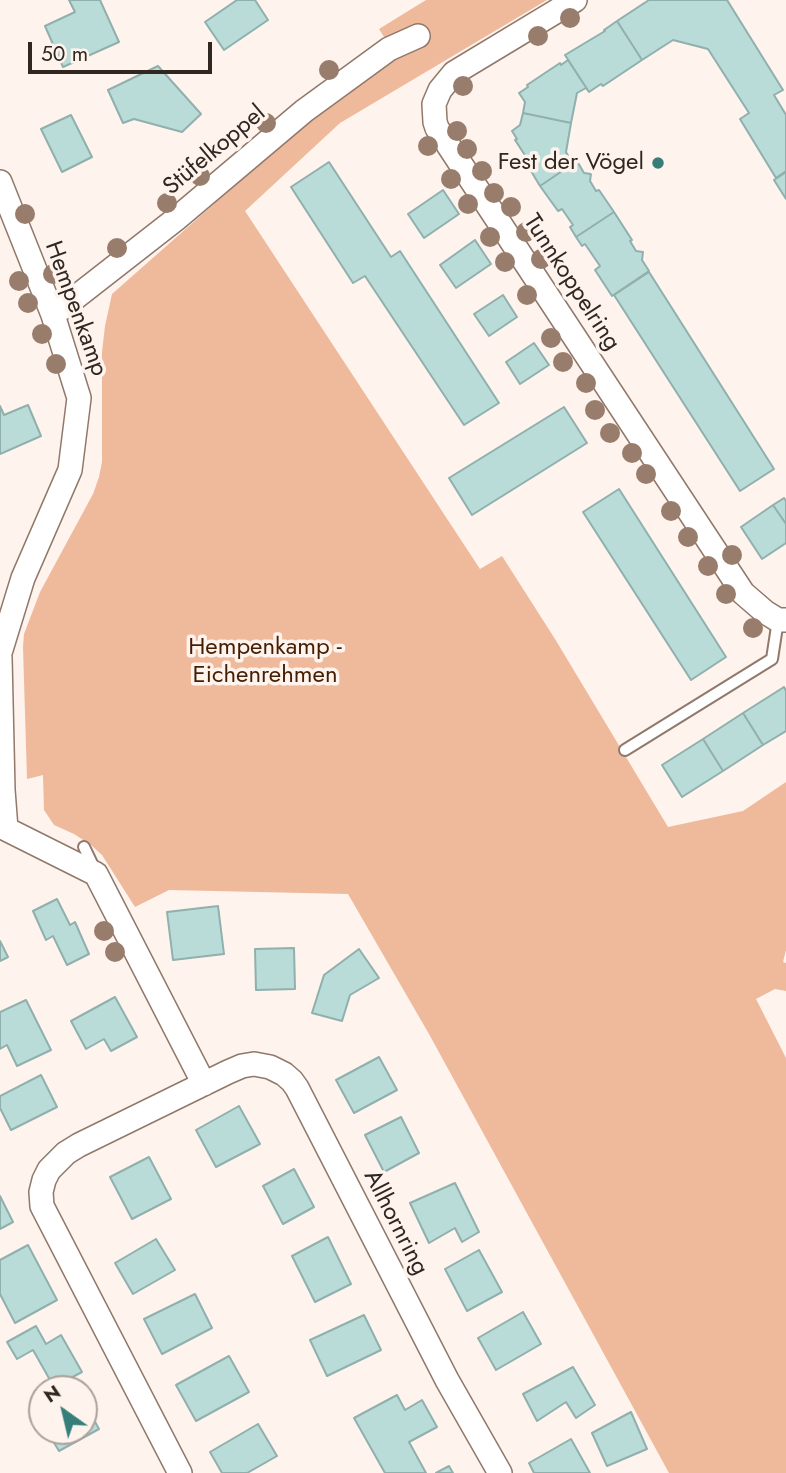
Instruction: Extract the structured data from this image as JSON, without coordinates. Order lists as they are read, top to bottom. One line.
{"streets":{"street":["Stüfelkoppel","Tunnkoppelring","Hempenkamp","Allhornring"]},"crossings":[["Stüfelkoppel","Hempenkamp"]],"parks":["Hempenkamp - Eichenrehmen"],"places":["Fest der Vögel"],"scale_bar":"50 m","north":"top left"}
